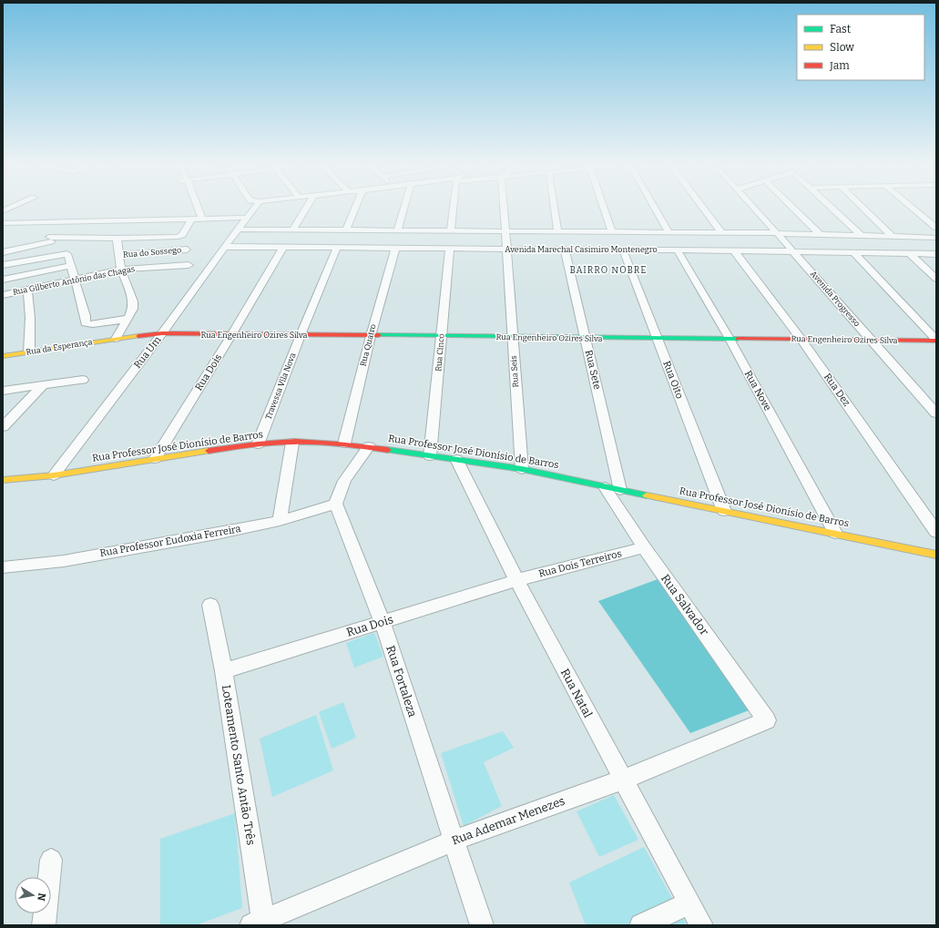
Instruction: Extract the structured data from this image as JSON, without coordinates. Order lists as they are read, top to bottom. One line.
{"streets":{"street":["Avenida Marechal Casimiro Montenegro","Rua do Sossego","Rua Gilberto Antônio das Chagas","Avenida Progresso","Rua Engenheiro Ozires Silva","Rua Quatro","Rua da Esperança","Rua Um","Rua Cinco","Rua Sete","Rua Seis","Rua Dois","Rua Oito","Travessa Vila Nova","Rua Dez","Rua Nove","Rua Professor José Dionísio de Barros","Rua Professor Eudoxia Ferreira","Rua Dois Terreiros","Rua Salvador","Rua Fortaleza","Rua Natal","Loteamento Santo Antão Três","Rua Ademar Menezes"]},"crossings":[["Avenida Marechal Casimiro Montenegro","Avenida Progresso"],["Avenida Marechal Casimiro Montenegro","Rua Quatro"],["Avenida Marechal Casimiro Montenegro","Rua Um"],["Avenida Marechal Casimiro Montenegro","Rua Cinco"],["Avenida Marechal Casimiro Montenegro","Rua Sete"],["Avenida Marechal Casimiro Montenegro","Rua Seis"],["Avenida Marechal Casimiro Montenegro","Rua Dois"],["Avenida Marechal Casimiro Montenegro","Rua Oito"],["Avenida Marechal Casimiro Montenegro","Travessa Vila Nova"],["Avenida Marechal Casimiro Montenegro","Rua Dez"],["Avenida Marechal Casimiro Montenegro","Rua Nove"],["Avenida Progresso","Rua Engenheiro Ozires Silva"],["Rua Engenheiro Ozires Silva","Rua Quatro"],["Rua Engenheiro Ozires Silva","Rua da Esperança"],["Rua Engenheiro Ozires Silva","Rua Um"],["Rua Engenheiro Ozires Silva","Rua Cinco"],["Rua Engenheiro Ozires Silva","Rua Sete"],["Rua Engenheiro Ozires Silva","Rua Seis"],["Rua Engenheiro Ozires Silva","Rua Dois"],["Rua Engenheiro Ozires Silva","Rua Oito"],["Rua Engenheiro Ozires Silva","Travessa Vila Nova"],["Rua Engenheiro Ozires Silva","Rua Dez"],["Rua Engenheiro Ozires Silva","Rua Nove"],["Rua Quatro","Rua Professor José Dionísio de Barros"],["Rua Um","Rua Professor José Dionísio de Barros"],["Rua Cinco","Rua Professor José Dionísio de Barros"],["Rua Sete","Rua Professor José Dionísio de Barros"],["Rua Seis","Rua Professor José Dionísio de Barros"],["Rua Dois","Rua Professor José Dionísio de Barros"],["Rua Dois","Rua Dois Terreiros"],["Rua Dois","Rua Fortaleza"],["Rua Dois","Rua Natal"],["Rua Dois","Loteamento Santo Antão Três"],["Rua Oito","Rua Professor José Dionísio de Barros"],["Travessa Vila Nova","Rua Professor José Dionísio de Barros"],["Rua Nove","Rua Professor José Dionísio de Barros"],["Rua Professor José Dionísio de Barros","Rua Salvador"],["Rua Professor José Dionísio de Barros","Rua Natal"],["Rua Professor Eudoxia Ferreira","Rua Fortaleza"],["Rua Dois Terreiros","Rua Salvador"],["Rua Dois Terreiros","Rua Natal"],["Rua Salvador","Rua Ademar Menezes"],["Rua Fortaleza","Rua Ademar Menezes"],["Rua Natal","Rua Ademar Menezes"],["Loteamento Santo Antão Três","Rua Ademar Menezes"]],"districts":["BAIRRO NOBRE"],"legend":["Fast","Slow","Jam"],"north":"right"}
